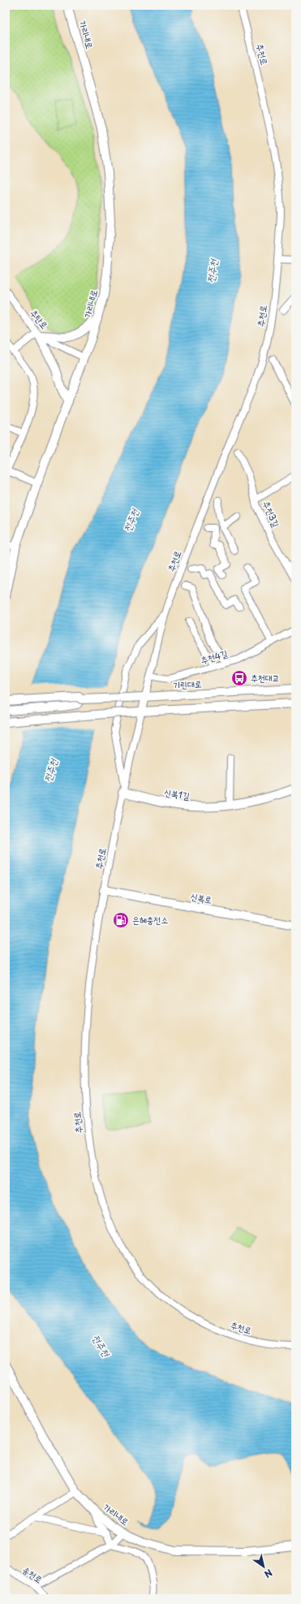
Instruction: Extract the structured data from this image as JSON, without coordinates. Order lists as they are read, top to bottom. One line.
{"streets":{"street":["가리내로","추천로","추탄로","추천3길","추천4길","기린대로","신복1길","신복로","송천로"]},"crossings":[["가리내로","추탄로"],["추천로","추천4길"],["추천로","기린대로"],["추천로","신복1길"],["추천로","신복로"]],"water":["전주천"],"places":{"bus stop":["추천대교"],"fuel station":["은혜충전소"]},"north":"bottom right"}
